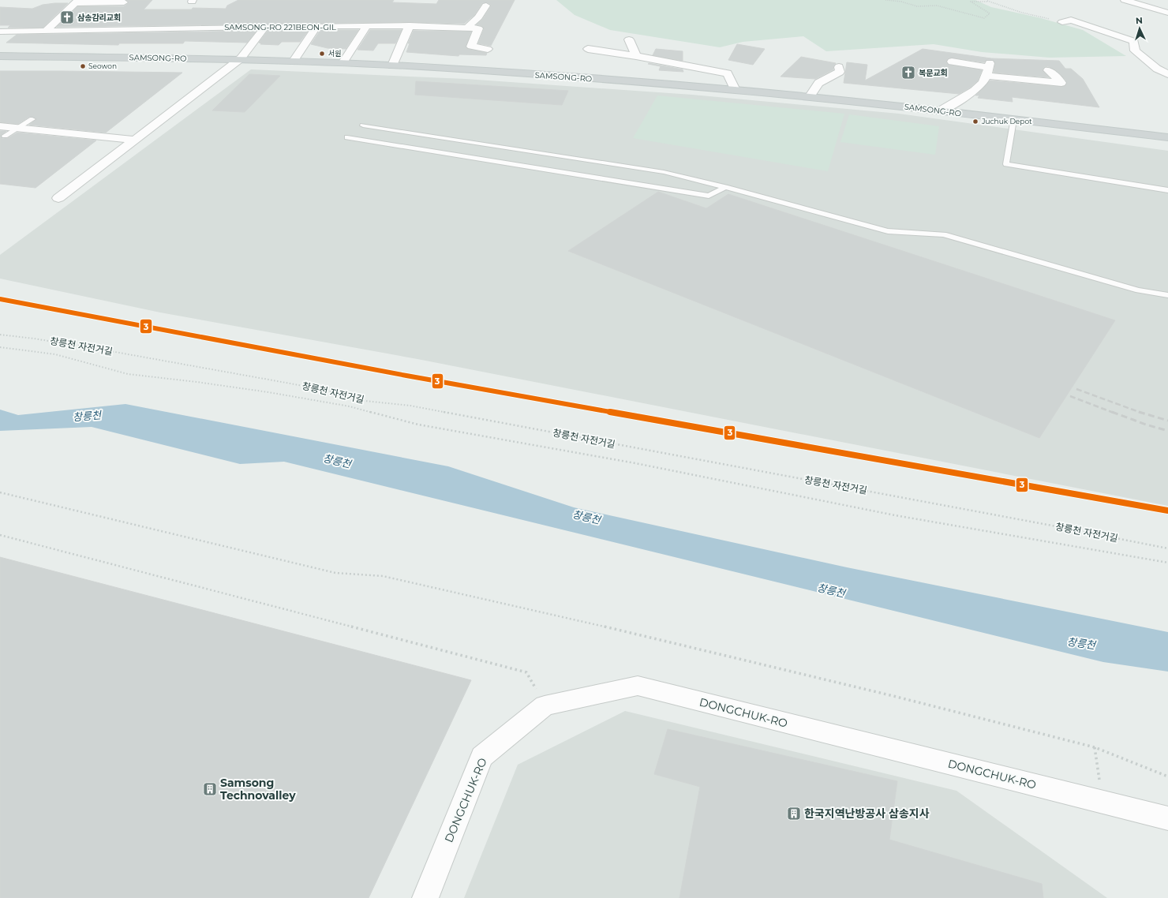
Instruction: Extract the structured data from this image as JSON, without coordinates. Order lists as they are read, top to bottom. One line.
{"streets":{"main road":["SAMSONG-RO"],"street":["SAMSONG-RO 221BEON-GIL","DONGCHUK-RO"],"path":["창릉천 자전거길"]},"water":["창릉천"],"places":{"church":["삼송감리교회","복문교회"],"other":["서원","Seowon","Juchuk Depot"],"building":["Samsong Technovalley","한국지역난방공사 삼송지사"]},"lines":["transit line 3"],"north":"top"}
